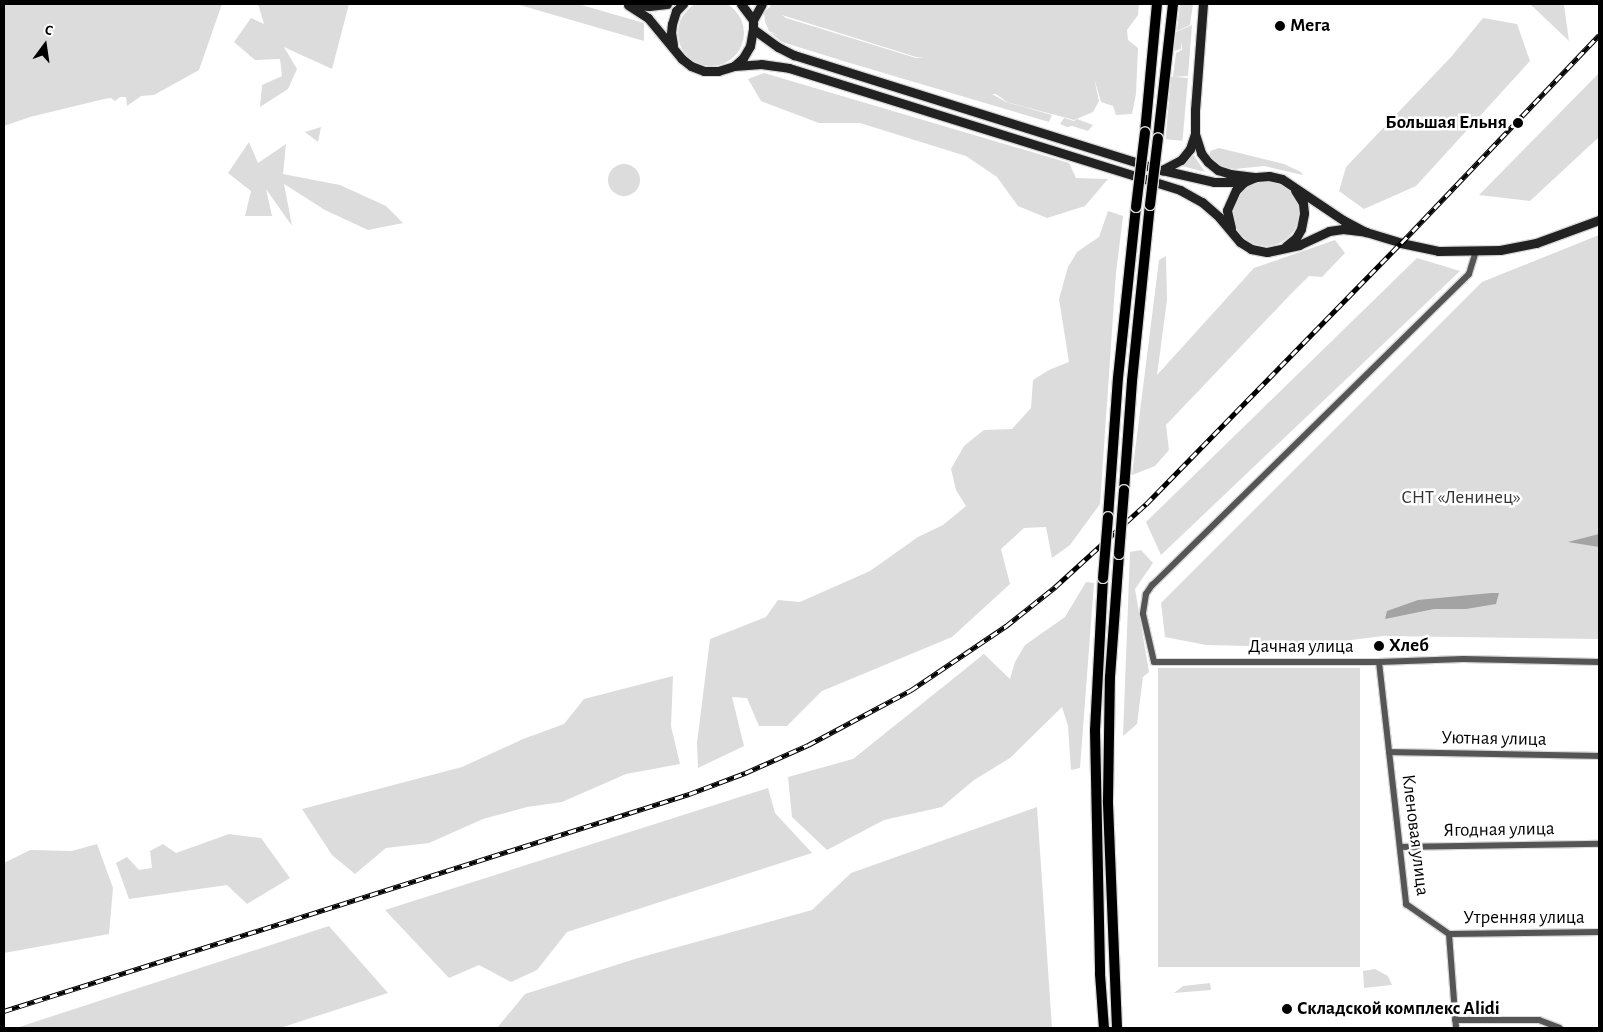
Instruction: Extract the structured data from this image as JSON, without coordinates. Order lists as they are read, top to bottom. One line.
{"streets":{"street":["Дачная улица","Уютная улица","Ягодная улица","Кленовая улица","Утренняя улица"]},"crossings":[["Дачная улица","Кленовая улица"],["Уютная улица","Кленовая улица"],["Ягодная улица","Кленовая улица"],["Кленовая улица","Утренняя улица"]],"parks":["СНТ «Ленинец»"],"places":["Мега","Большая Ельня","Хлеб","Складской комплекс Alidi"],"north":"top"}
